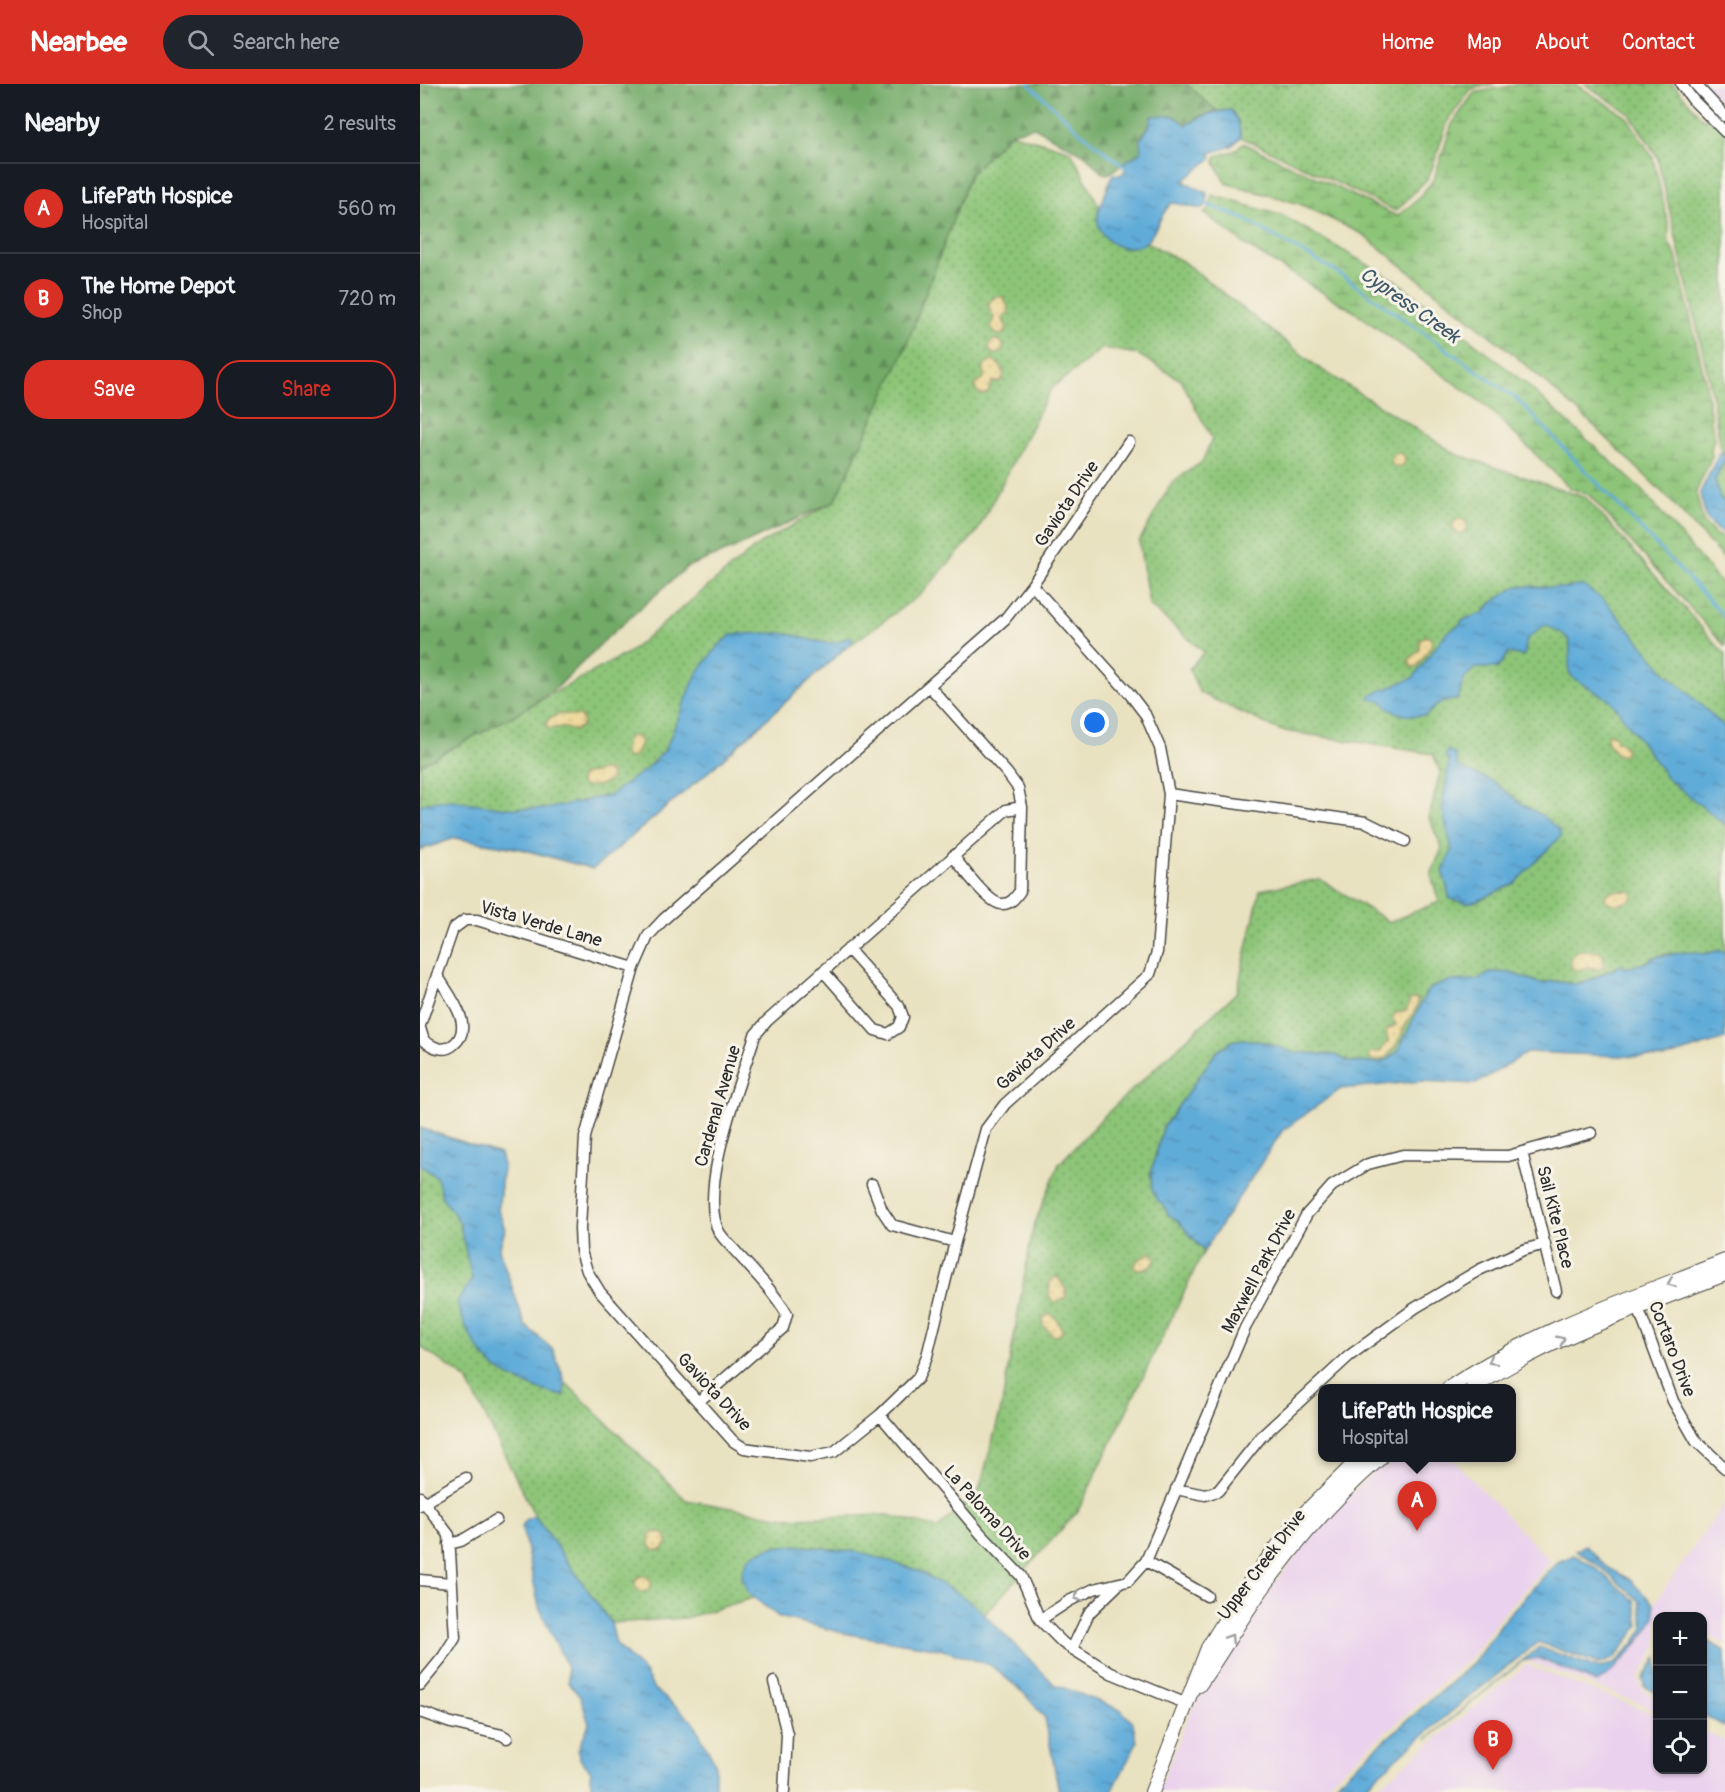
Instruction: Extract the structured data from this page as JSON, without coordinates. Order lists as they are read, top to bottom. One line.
{"streets":{"street":["Gaviota Drive","Vista Verde Lane","Cardenal Avenue","Sail Kite Place","Maxwell Park Drive","Cortaro Drive","La Paloma Drive","Upper Creek Drive"]},"crossings":[["Gaviota Drive","Vista Verde Lane"],["Gaviota Drive","Cardenal Avenue"],["Gaviota Drive","La Paloma Drive"],["Sail Kite Place","Maxwell Park Drive"],["Maxwell Park Drive","La Paloma Drive"],["La Paloma Drive","Upper Creek Drive"]],"water":["Cypress Creek"],"page":{"header":"Nearbee","search":"Search here","nav":["Home","Map","About","Contact"],"heading":["Nearby","2 results"],"list":[{"mark":"A","name":"LifePath Hospice","note":"Hospital","value":"560 m"},{"mark":"B","name":"The Home Depot","note":"Shop","value":"720 m"}],"buttons":["Save","Share"],"popup":["LifePath Hospice","Hospital"],"pins":["A","B"],"map_buttons":["+","−"]}}
